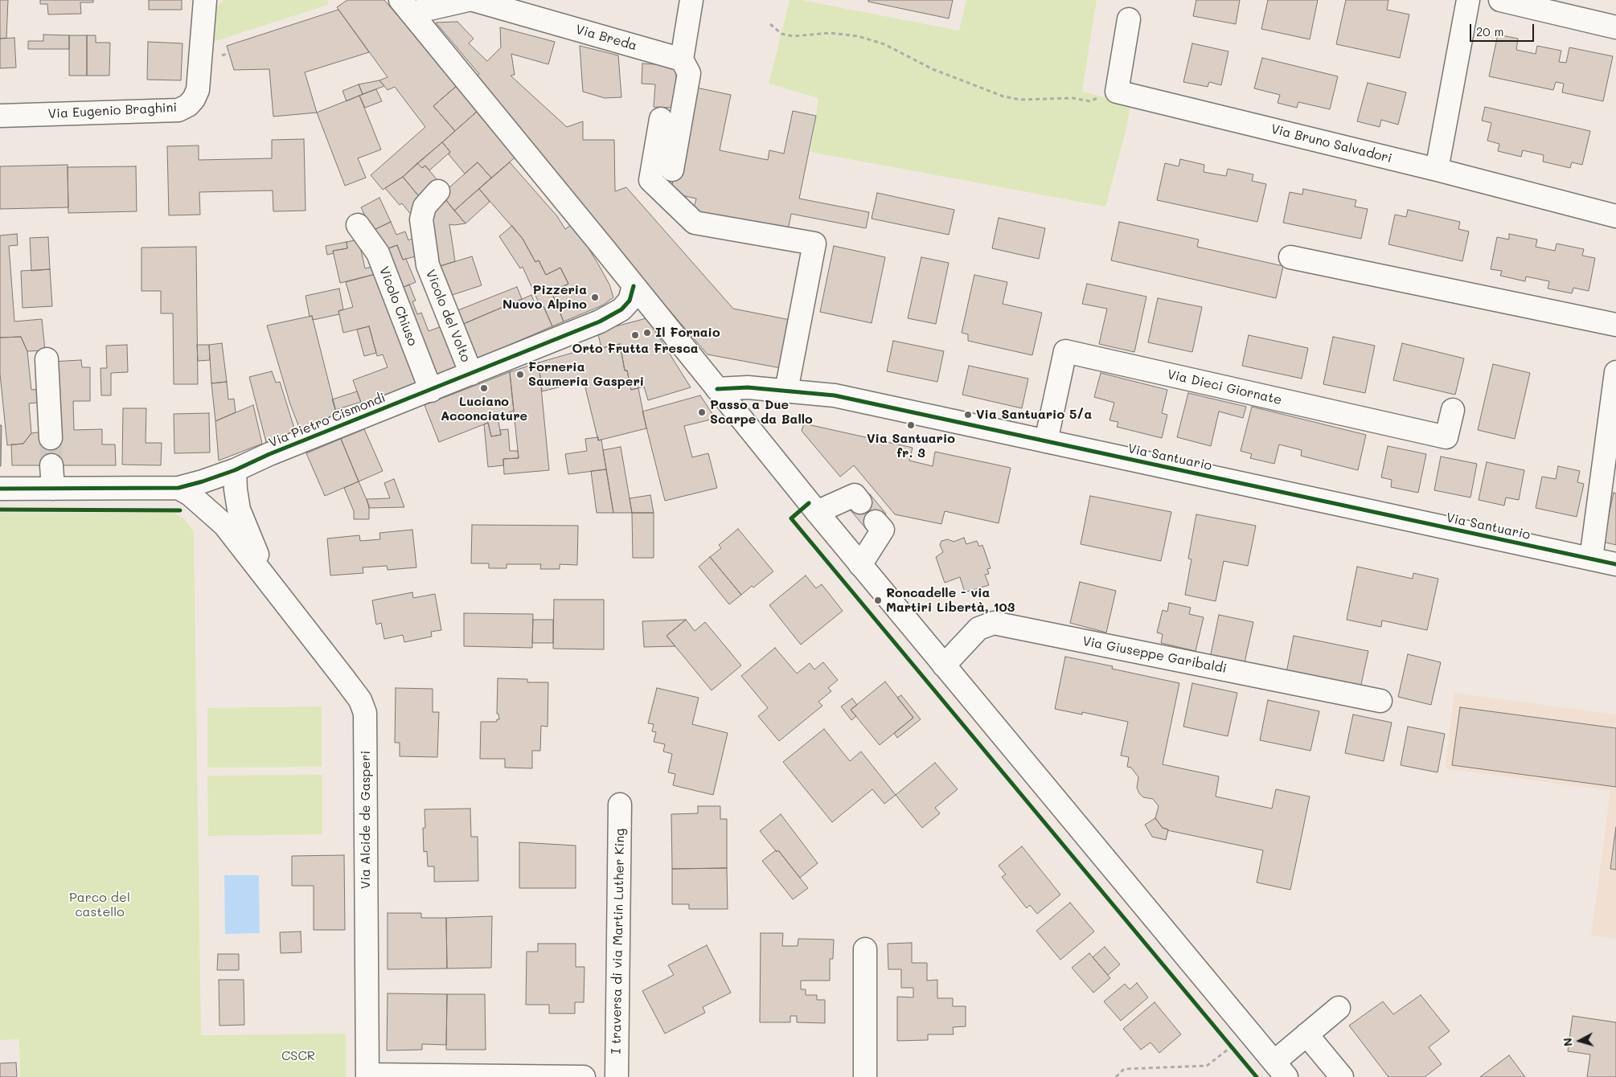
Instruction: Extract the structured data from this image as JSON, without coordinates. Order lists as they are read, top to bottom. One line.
{"streets":{"street":["Via Breda","Via Eugenio Braghini","Via Bruno Salvadori","Vicolo Chiuso","Vicolo del Volto","Via Dieci Giornate","Via Pietro Cismondi","Via Santuario","Via Giuseppe Garibaldi","Via Alcide de Gasperi","I traversa di via Martin Luther King"]},"crossings":[["Vicolo Chiuso","Via Pietro Cismondi"],["Vicolo del Volto","Via Pietro Cismondi"],["Via Dieci Giornate","Via Santuario"],["Via Pietro Cismondi","Via Alcide de Gasperi"]],"parks":["Parco del castello","CSCR"],"places":["Pizzeria Nuovo Alpino","Il Fornaio","Orto Frutta Fresca","Forneria Saumeria Gasperi","Luciano Acconciature","Passo a Due Scarpe da Ballo","Via Santuario 5/a","Via Santuario fr. 3","Roncadelle - via Martiri Libertà, 103"],"scale_bar":"20 m","north":"left"}
